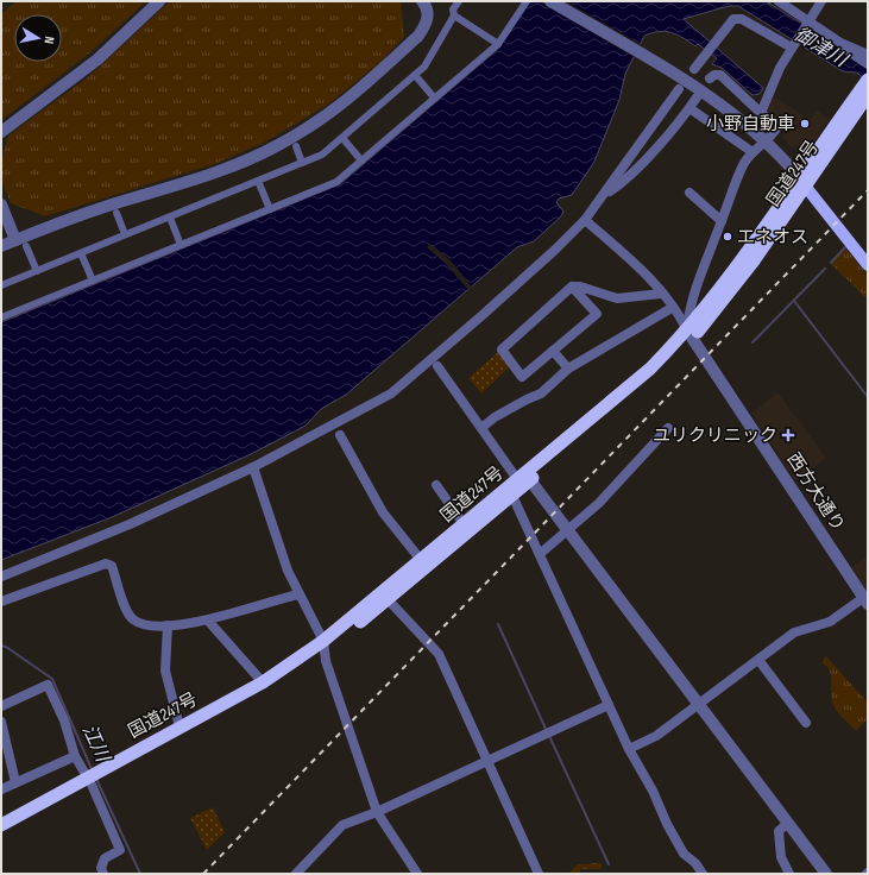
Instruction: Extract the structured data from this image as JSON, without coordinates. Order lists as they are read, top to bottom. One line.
{"streets":{"highway":["国道247号"],"street":["西方大通り"]},"crossings":[["国道247号","西方大通り"]],"water":["御津川","江川"],"places":{"other":["小野自動車","エネオス"],"health":["ユリクリニック"]},"north":"right"}
